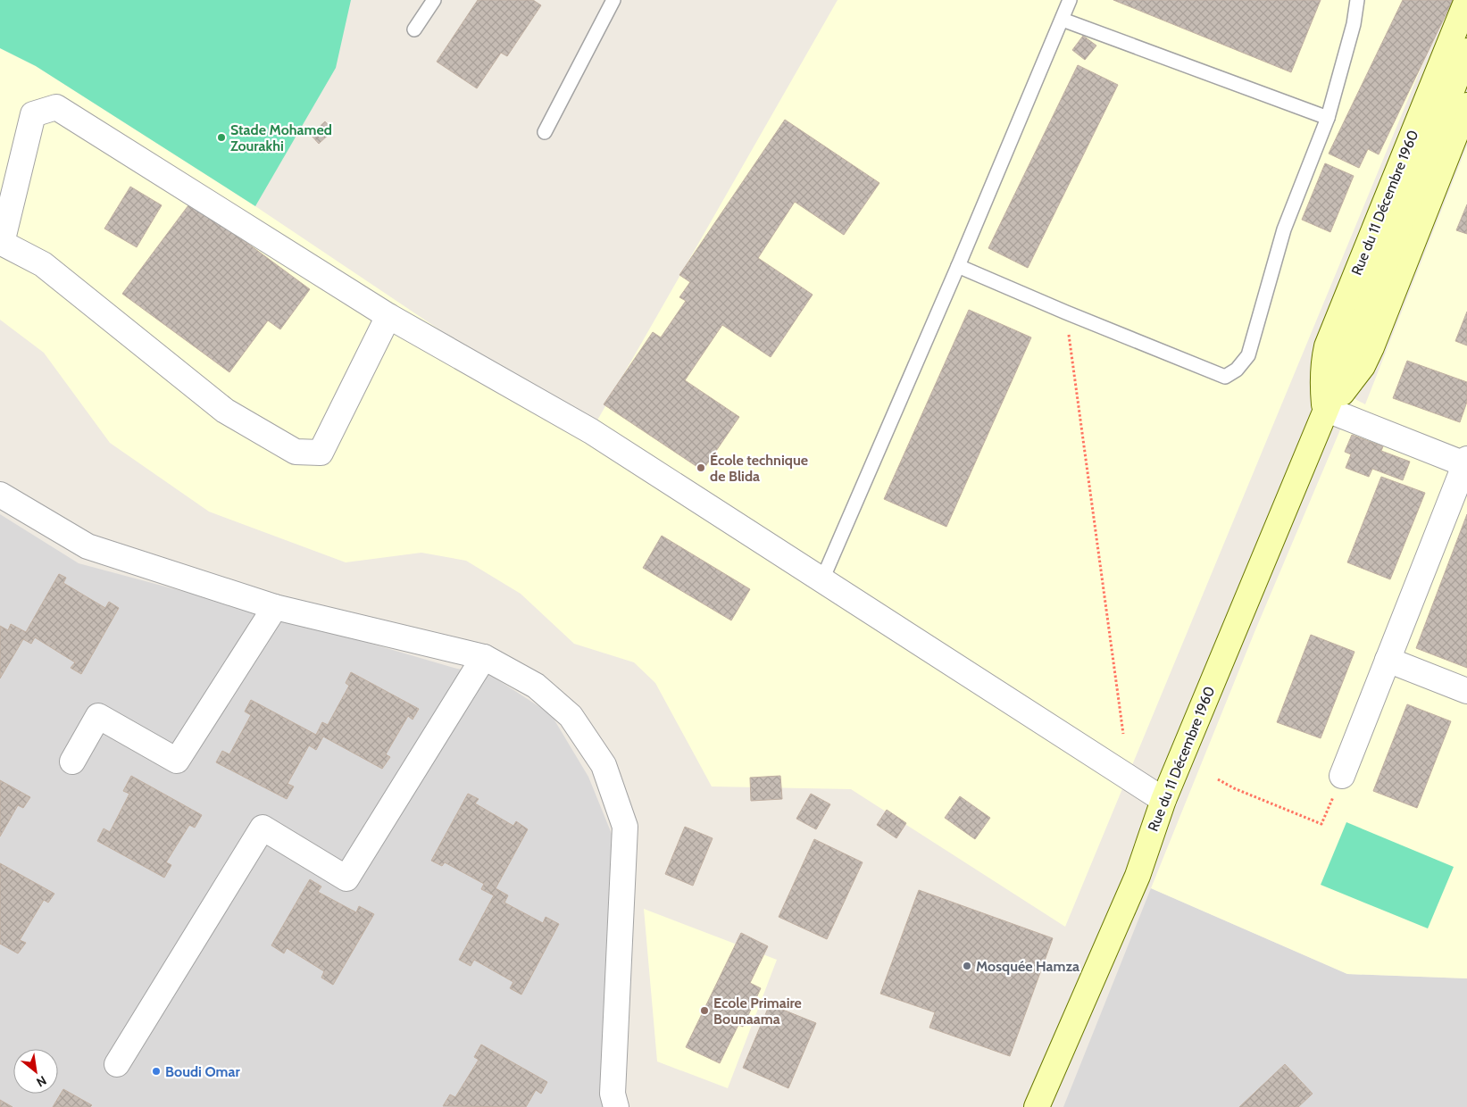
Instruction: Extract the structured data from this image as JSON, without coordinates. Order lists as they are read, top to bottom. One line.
{"streets":{"main road":["Rue du 11 Décembre 1960"]},"places":["Stade Mohamed Zourakhi","École technique de Blida","Mosquée Hamza","Ecole Primaire Bounaama","Boudi Omar"],"north":"bottom right"}
